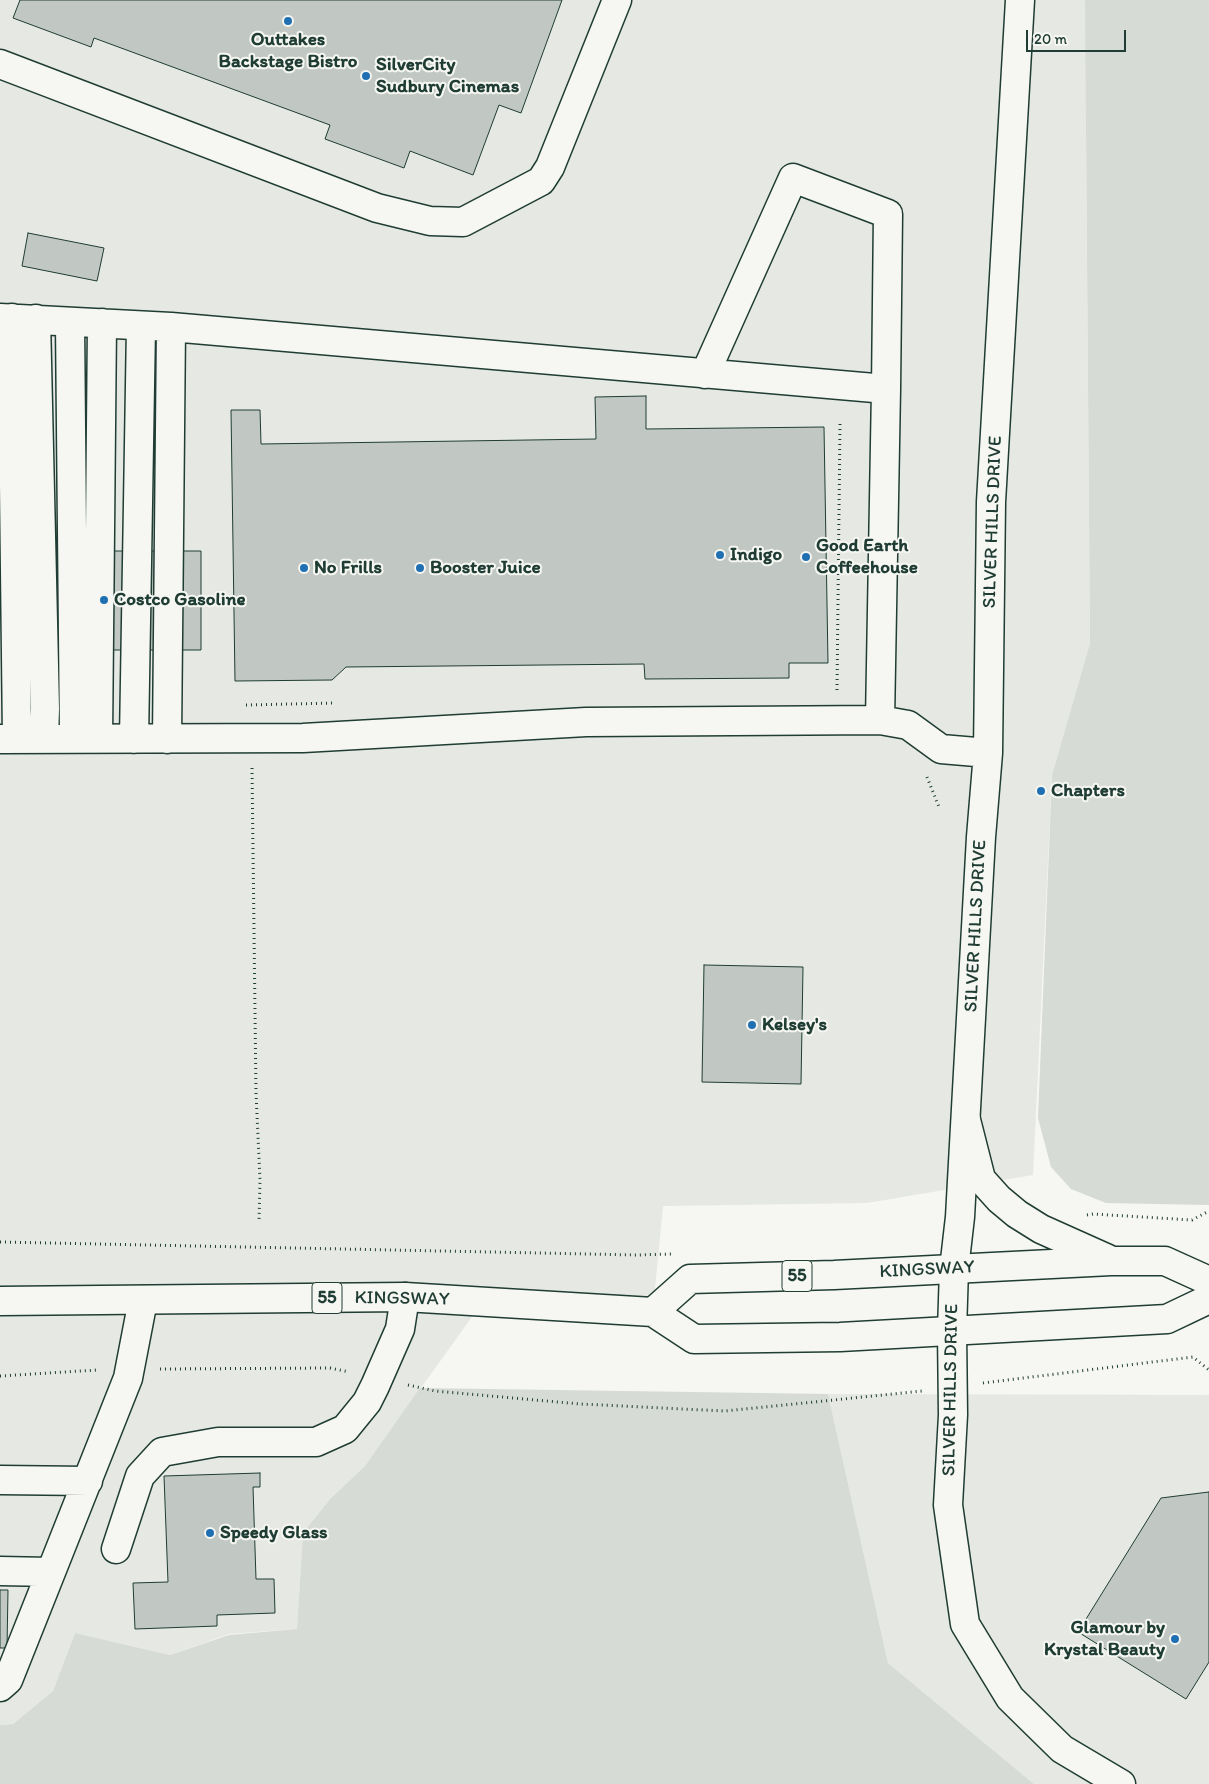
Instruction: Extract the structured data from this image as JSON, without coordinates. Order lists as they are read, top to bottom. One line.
{"streets":{"main road":["SILVER HILLS DRIVE","KINGSWAY","55"]},"crossings":[["SILVER HILLS DRIVE","KINGSWAY"]],"places":["Outtakes Backstage Bistro","SilverCity Sudbury Cinemas","Indigo","Good Earth Coffeehouse","No Frills","Booster Juice","Costco Gasoline","Chapters","Kelsey's","Speedy Glass","Glamour by Krystal Beauty"],"scale_bar":"20 m"}
